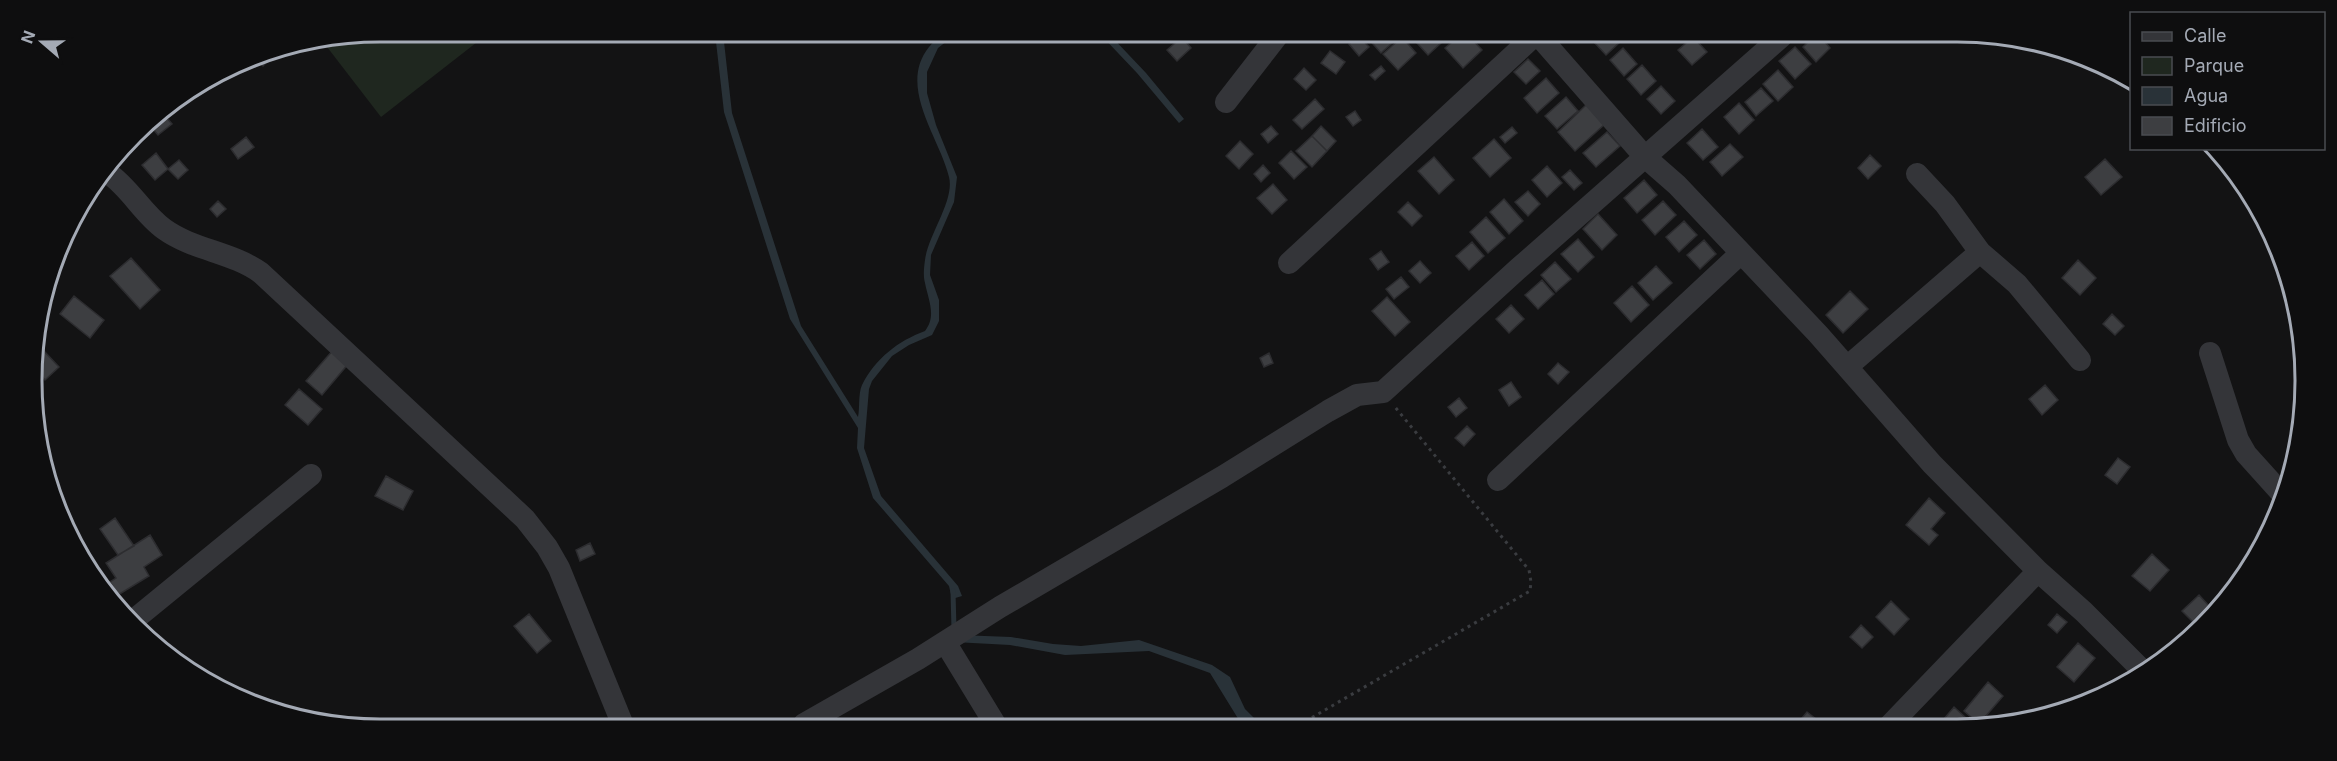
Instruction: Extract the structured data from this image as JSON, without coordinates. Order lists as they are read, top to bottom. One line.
{"legend":["Calle","Parque","Agua","Edificio"],"north":"left"}
